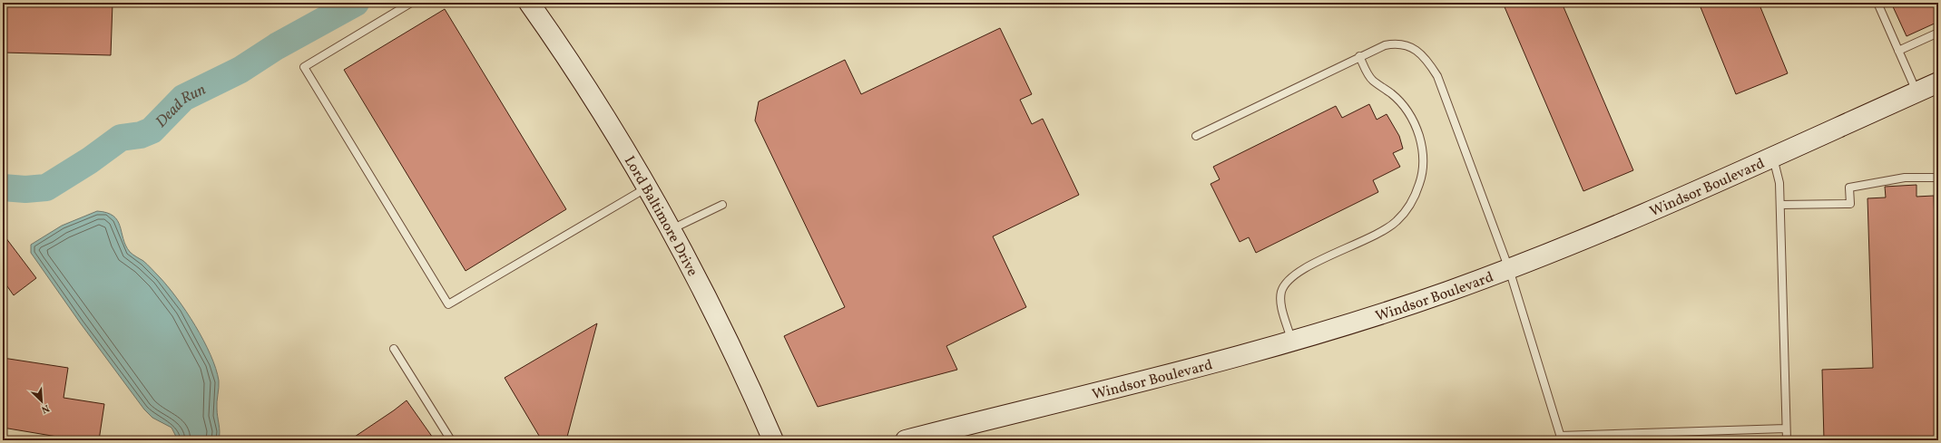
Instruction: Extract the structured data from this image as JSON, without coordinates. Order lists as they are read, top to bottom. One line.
{"streets":{"main road":["Windsor Boulevard","Lord Baltimore Drive"]},"water":["Dead Run"],"north":"bottom right"}
